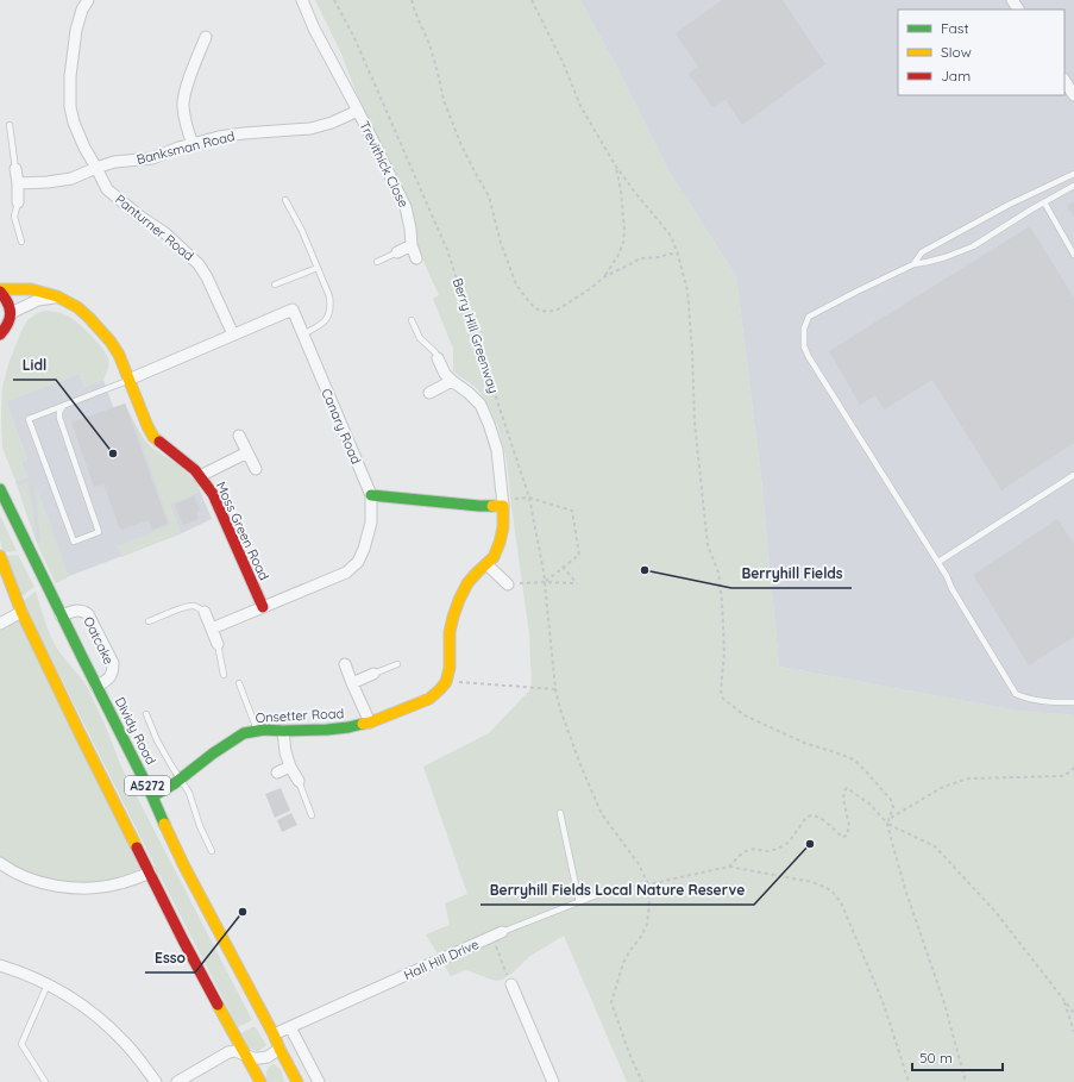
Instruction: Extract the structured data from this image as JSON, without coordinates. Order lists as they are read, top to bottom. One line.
{"streets":{"street":["Banksman Road","Trevithick Close","Panturner Road","Canary Road","Moss Green Road","Oatcake","Onsetter Road","Dividy Road","A5272","Hall Hill Drive"],"path":["Berry Hill Greenway"]},"crossings":[["Banksman Road","Trevithick Close"],["Banksman Road","Panturner Road"],["Panturner Road","Canary Road"],["Canary Road","Moss Green Road"],["Oatcake","Dividy Road"],["Onsetter Road","Dividy Road"],["Dividy Road","Hall Hill Drive"]],"places":["Lidl","Berryhill Fields","Berryhill Fields Local Nature Reserve","Esso"],"legend":["Fast","Slow","Jam"],"scale_bar":"50 m"}
